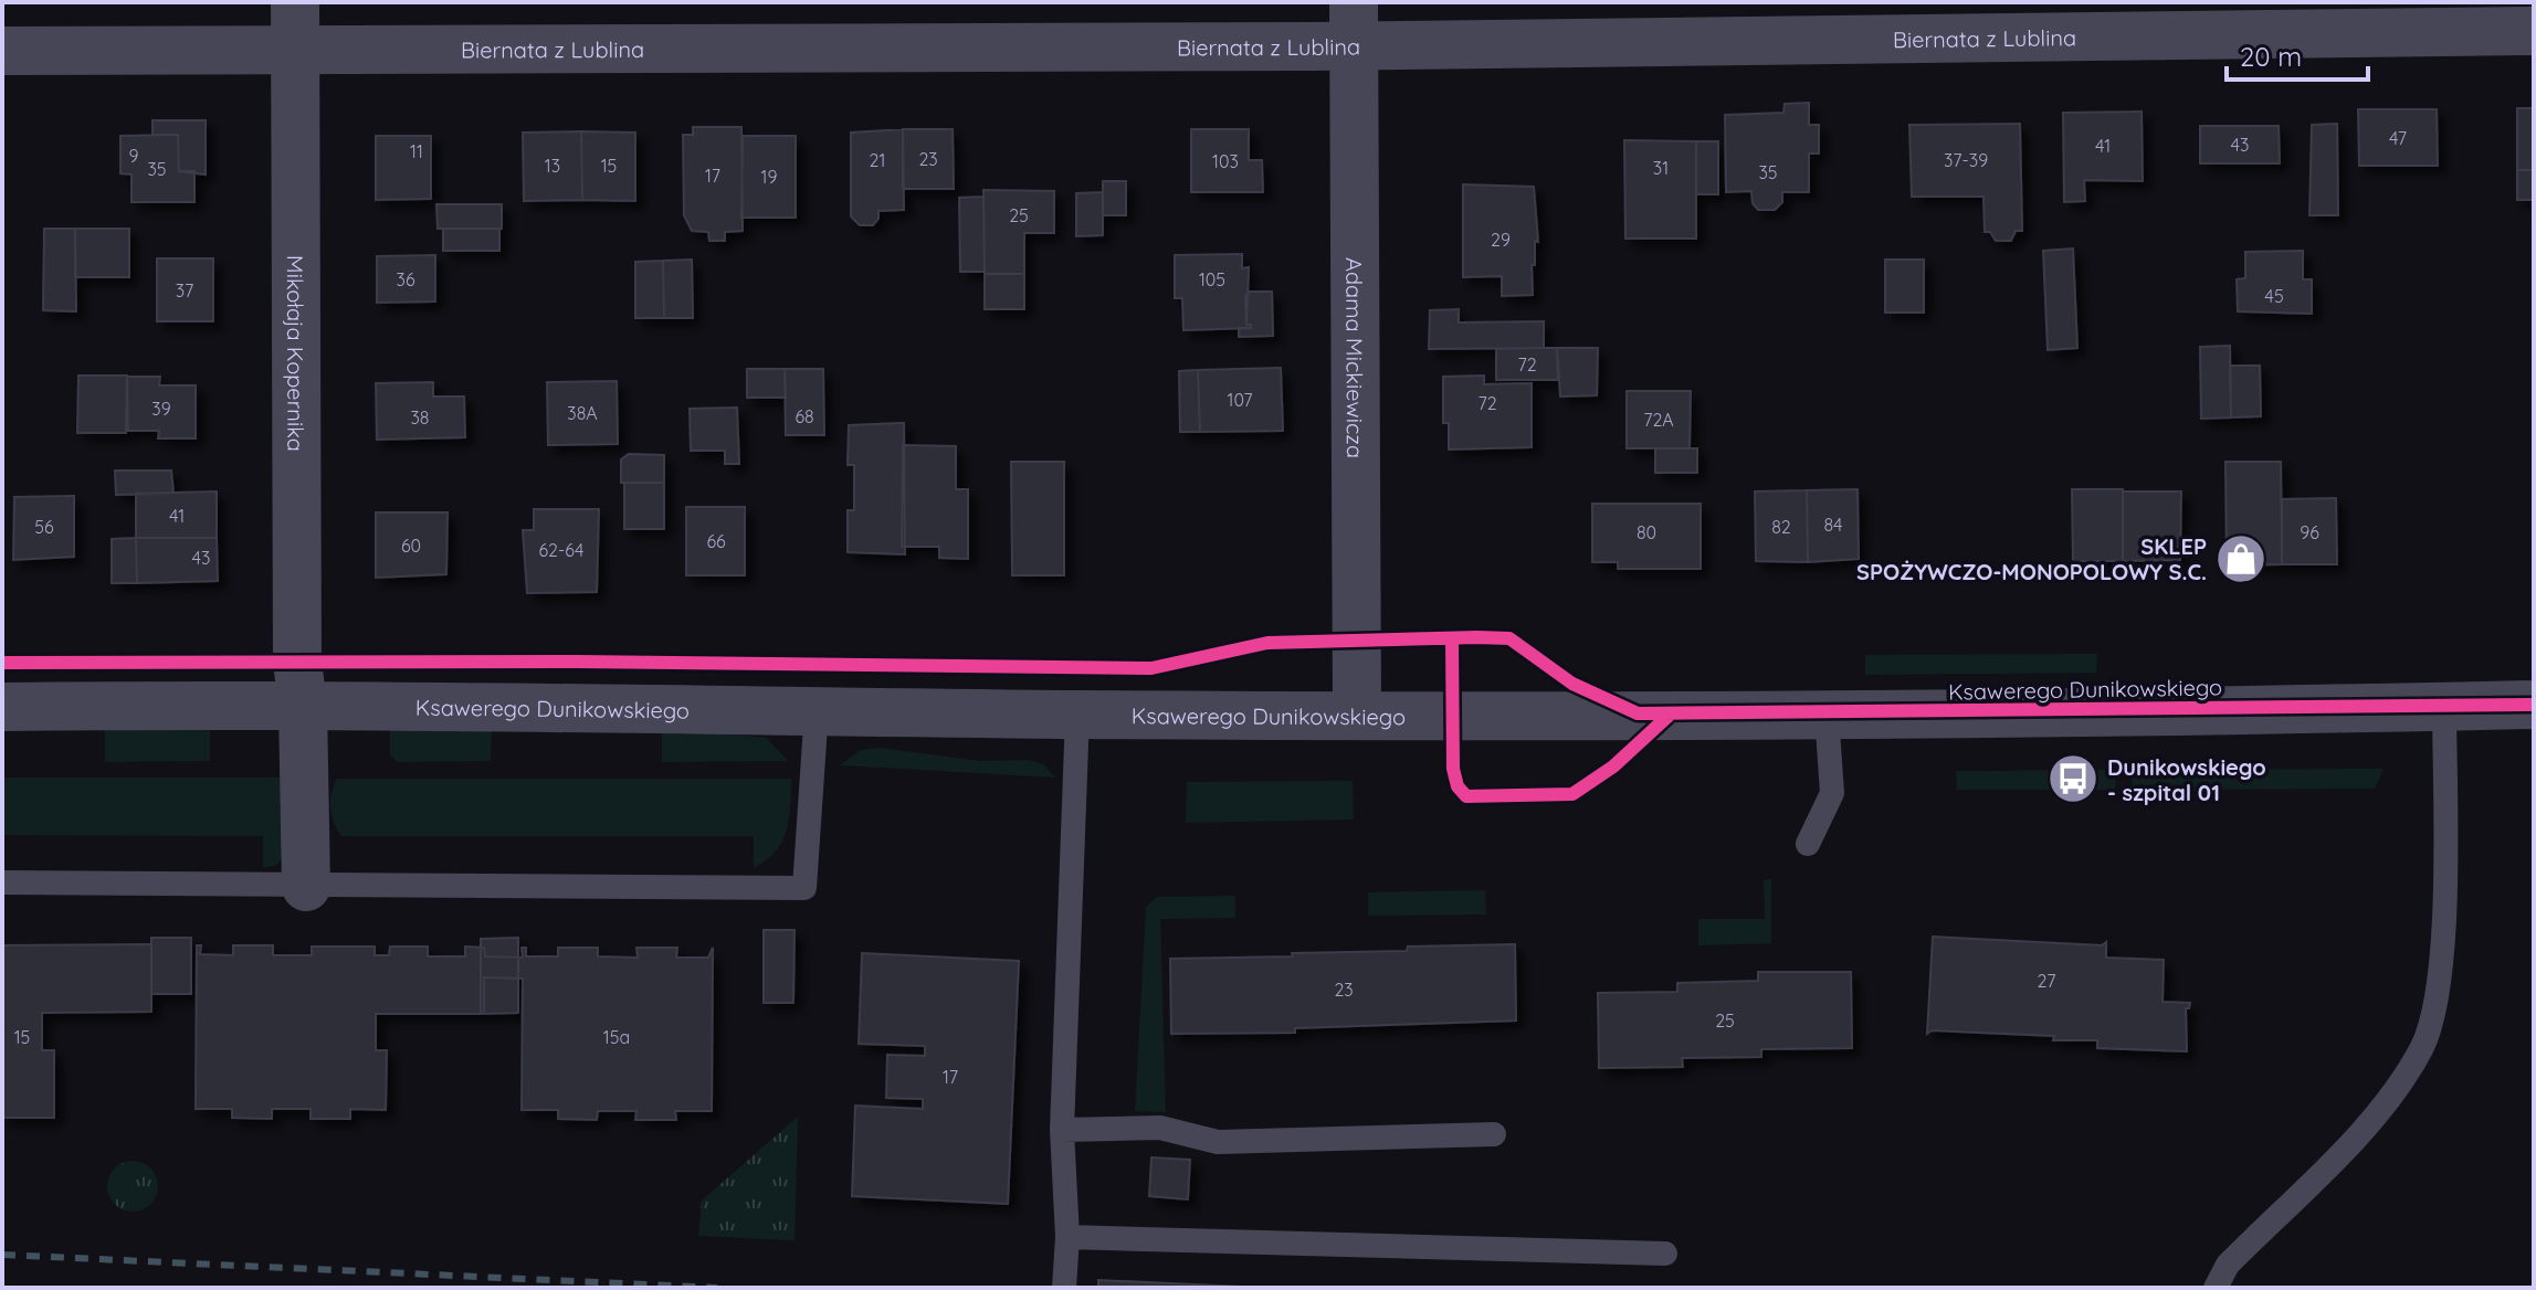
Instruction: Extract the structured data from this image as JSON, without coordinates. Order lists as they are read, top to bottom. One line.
{"streets":{"street":["Biernata z Lublina","Mikołaja Kopernika","Adama Mickiewicza","Ksawerego Dunikowskiego"]},"crossings":[["Biernata z Lublina","Mikołaja Kopernika"],["Biernata z Lublina","Adama Mickiewicza"],["Mikołaja Kopernika","Ksawerego Dunikowskiego"],["Adama Mickiewicza","Ksawerego Dunikowskiego"]],"places":{"shop":["SKLEP SPOŻYWCZO-MONOPOLOWY S.C."],"bus stop":["Dunikowskiego - szpital 01"]},"house_numbers":["47","43","41","11","9","23","21","37-39","103","13","15","31","35","35","17","19","25","29","36","105","37","45","72","107","72","39","38A","68","38","72A","41","84","56","82","80","96","66","60","62-64","43","27","23","25","15","15a","17"],"scale_bar":"20 m"}
